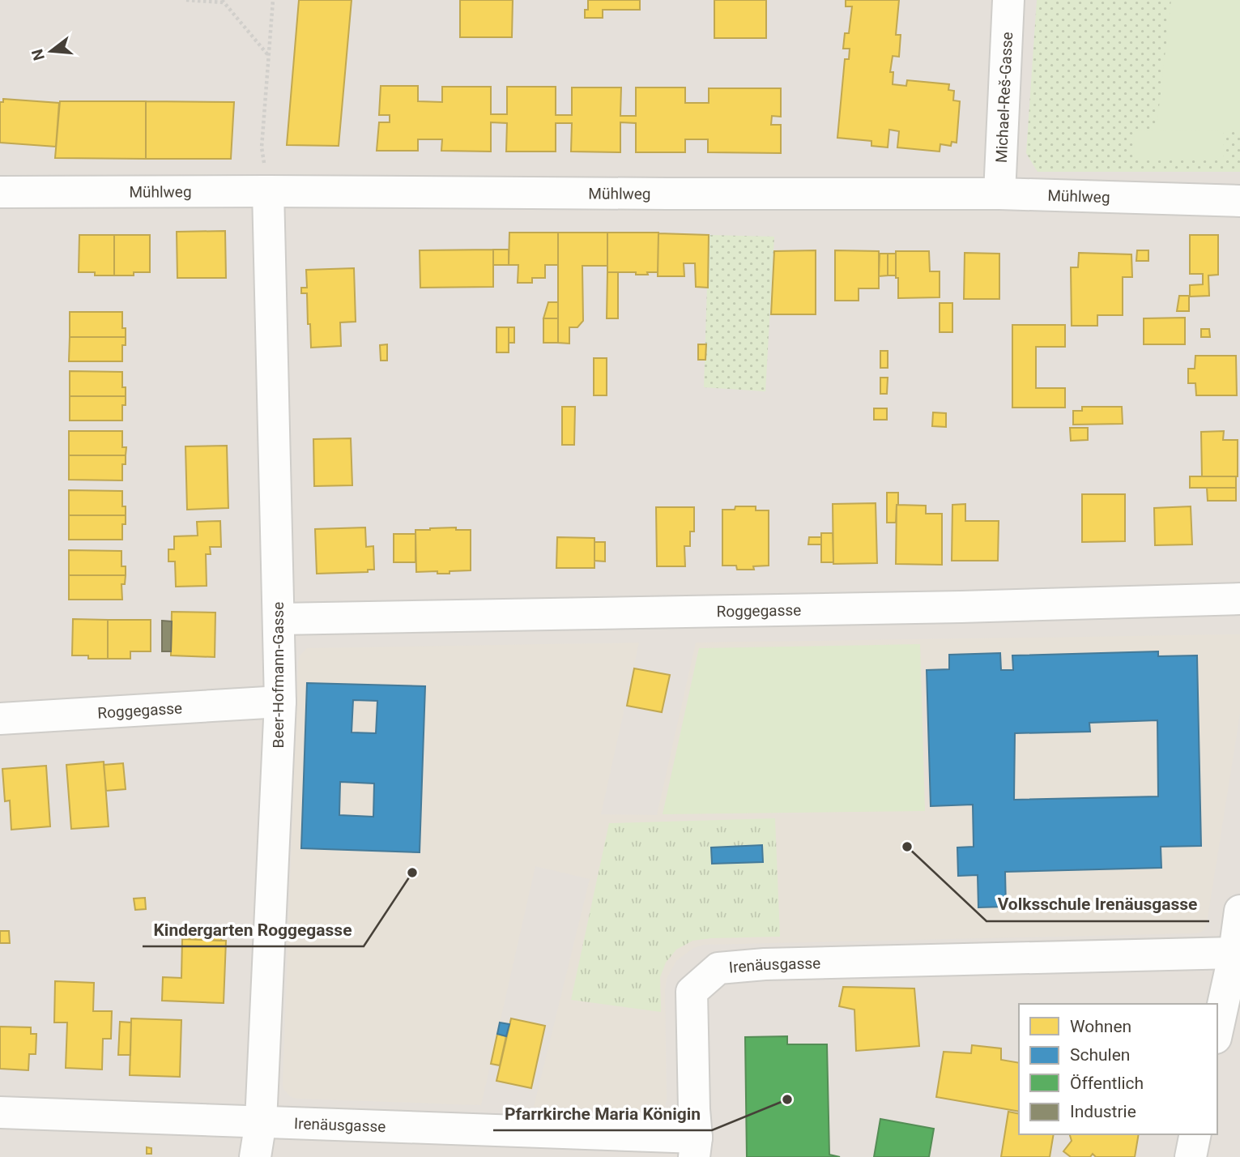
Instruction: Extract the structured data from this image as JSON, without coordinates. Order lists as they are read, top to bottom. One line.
{"streets":{"street":["Michael-Reš-Gasse","Mühlweg","Roggegasse","Beer-Hofmann-Gasse","Irenäusgasse"]},"crossings":[["Michael-Reš-Gasse","Mühlweg"],["Mühlweg","Beer-Hofmann-Gasse"],["Roggegasse","Beer-Hofmann-Gasse"],["Beer-Hofmann-Gasse","Irenäusgasse"]],"places":["Volksschule Irenäusgasse","Kindergarten Roggegasse","Pfarrkirche Maria Königin"],"legend":["Wohnen","Schulen","Öffentlich","Industrie"],"north":"left"}
